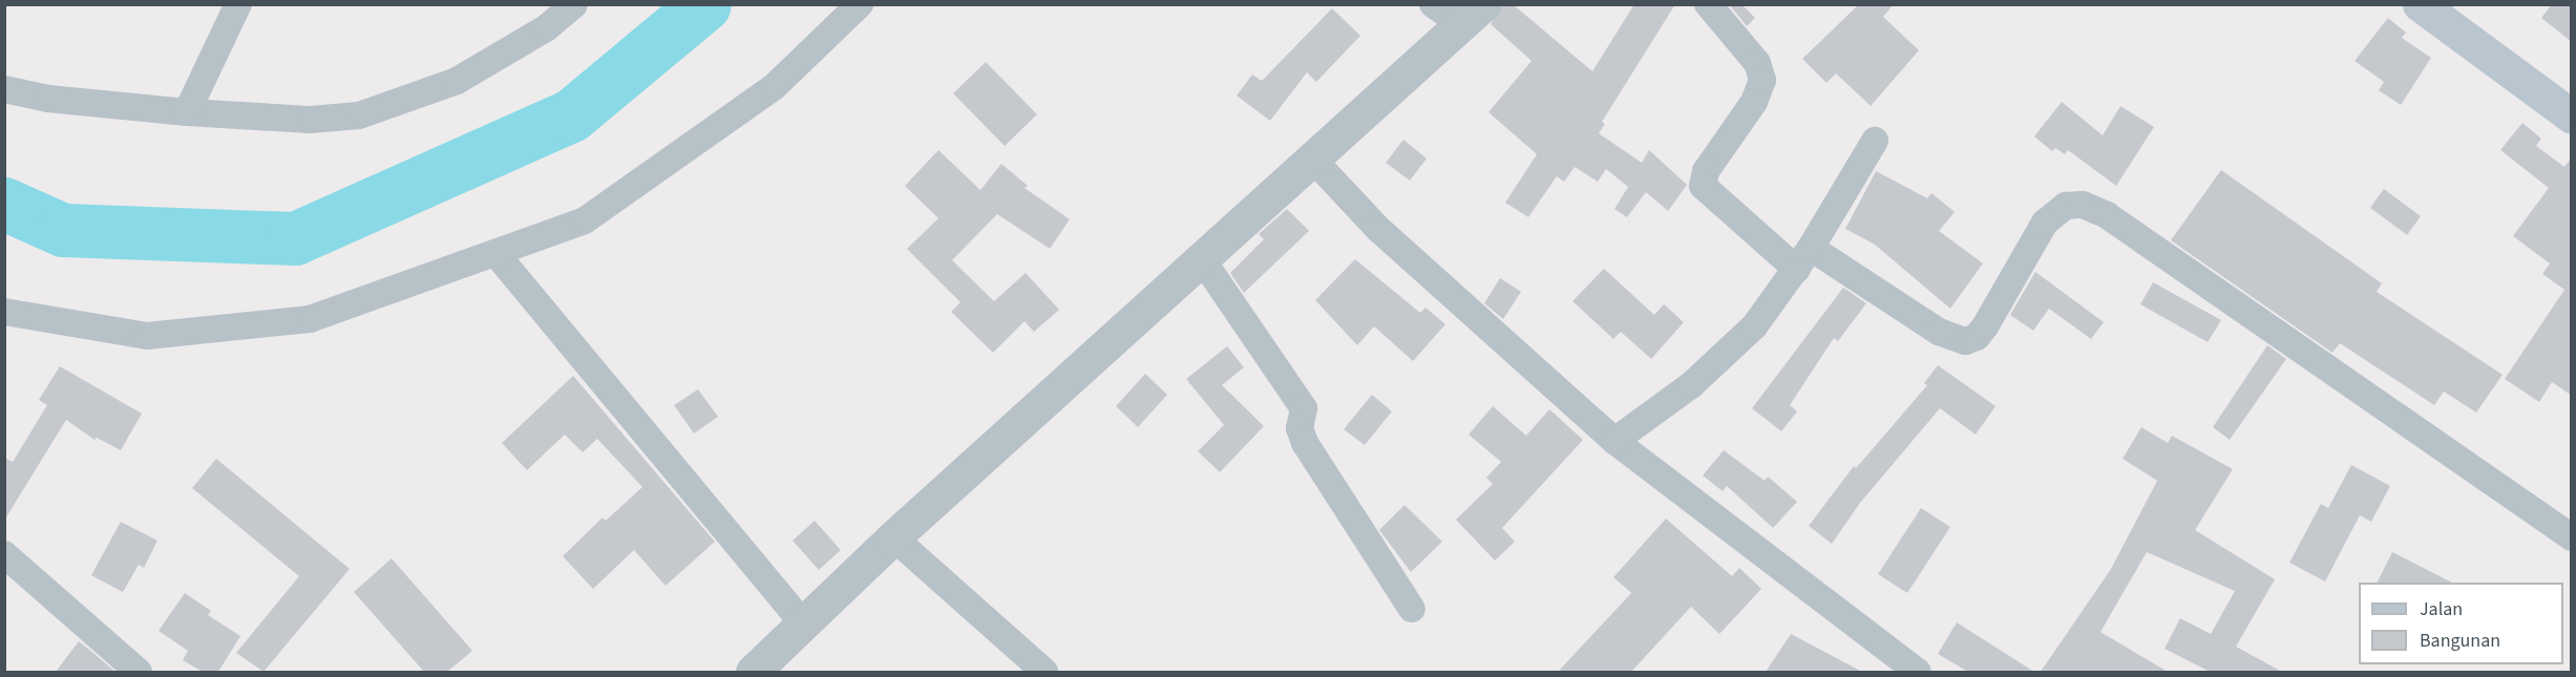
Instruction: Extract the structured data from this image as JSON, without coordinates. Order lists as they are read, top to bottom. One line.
{"legend":["Jalan","Bangunan"]}
